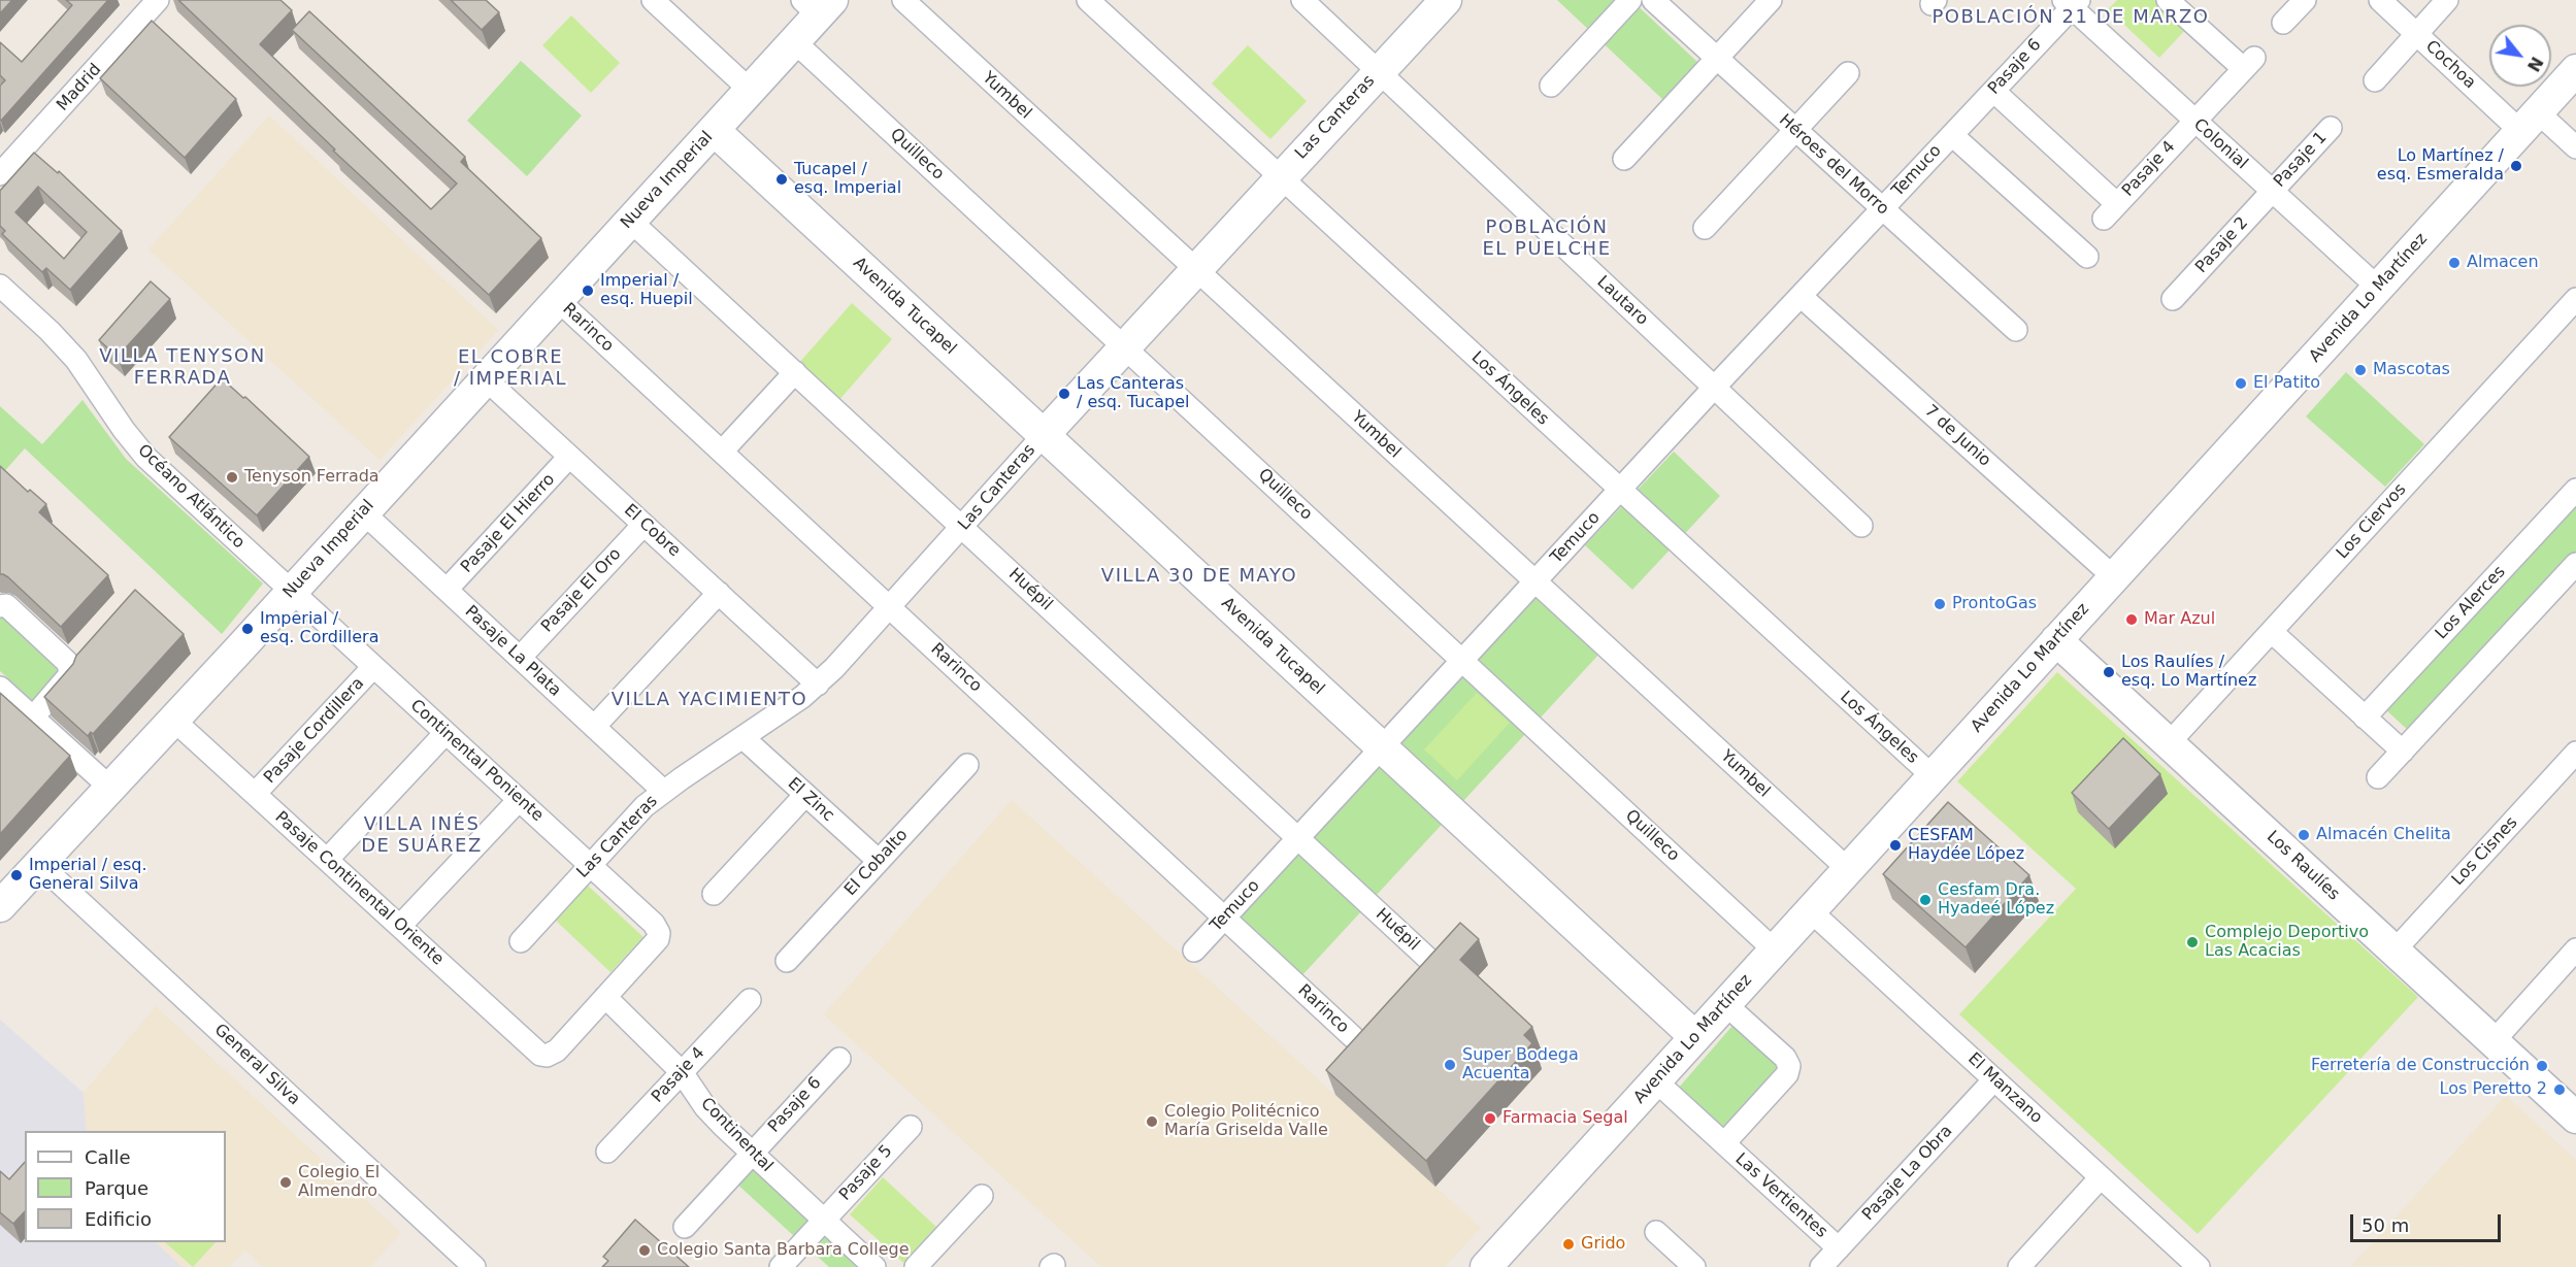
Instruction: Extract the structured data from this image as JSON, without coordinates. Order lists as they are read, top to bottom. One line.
{"streets":{"street":["Cochoa","Pasaje 6","Madrid","Yumbel","Las Canteras","Colonial","Quilleco","Pasaje 1","Héroes del Morro","Pasaje 4","Temuco","Nueva Imperial","Pasaje 2","Avenida Lo Martínez","Lautaro","Avenida Tucapel","Rarinco","Los Ángeles","7 de Junio","Océano Atlántico","Los Ciervos","Pasaje El Hierro","El Cobre","Huépil","Pasaje El Oro","Los Alerces","Pasaje La Plata","Pasaje Cordillera","Continental Poniente","El Zinc","Los Cisnes","El Cobalto","Los Raulíes","Pasaje Continental Oriente","General Silva","El Manzano","Continental","Pasaje 5","Pasaje La Obra","Las Vertientes"]},"crossings":[["Cochoa","Avenida Lo Martínez"],["Pasaje 6","Colonial"],["Pasaje 6","Pasaje 4"],["Pasaje 6","Temuco"],["Pasaje 6","Continental"],["Yumbel","Las Canteras"],["Yumbel","Temuco"],["Yumbel","Avenida Lo Martínez"],["Las Canteras","Quilleco"],["Las Canteras","Lautaro"],["Las Canteras","Avenida Tucapel"],["Las Canteras","Rarinco"],["Las Canteras","Los Ángeles"],["Las Canteras","El Cobre"],["Las Canteras","Huépil"],["Las Canteras","Pasaje La Plata"],["Las Canteras","Continental Poniente"],["Las Canteras","El Zinc"],["Colonial","Pasaje 1"],["Colonial","Pasaje 4"],["Colonial","Pasaje 2"],["Colonial","Avenida Lo Martínez"],["Quilleco","Temuco"],["Quilleco","Nueva Imperial"],["Quilleco","Avenida Lo Martínez"],["Pasaje 1","Pasaje 2"],["Héroes del Morro","Temuco"],["Pasaje 4","Continental"],["Temuco","Lautaro"],["Temuco","Avenida Tucapel"],["Temuco","Rarinco"],["Temuco","Los Ángeles"],["Temuco","7 de Junio"],["Temuco","Huépil"],["Nueva Imperial","Avenida Tucapel"],["Nueva Imperial","Rarinco"],["Nueva Imperial","Océano Atlántico"],["Nueva Imperial","El Cobre"],["Nueva Imperial","Huépil"],["Nueva Imperial","Pasaje La Plata"],["Nueva Imperial","Continental Poniente"],["Nueva Imperial","Pasaje Continental Oriente"],["Nueva Imperial","General Silva"],["Avenida Lo Martínez","Avenida Tucapel"],["Avenida Lo Martínez","Los Ángeles"],["Avenida Lo Martínez","7 de Junio"],["Avenida Lo Martínez","Los Raulíes"],["Avenida Lo Martínez","El Manzano"],["Avenida Lo Martínez","Las Vertientes"],["Océano Atlántico","Continental Poniente"],["Los Ciervos","Los Raulíes"],["Pasaje El Hierro","El Cobre"],["Pasaje El Hierro","Pasaje La Plata"],["El Cobre","Pasaje El Oro"],["Pasaje El Oro","Pasaje La Plata"],["Pasaje Cordillera","Continental Poniente"],["Pasaje Cordillera","Pasaje Continental Oriente"],["Continental Poniente","Pasaje Continental Oriente"],["Continental Poniente","Continental"],["El Zinc","El Cobalto"],["Los Cisnes","Los Raulíes"],["Pasaje Continental Oriente","Continental"],["El Manzano","Pasaje La Obra"],["Continental","Pasaje 5"],["Pasaje La Obra","Las Vertientes"]],"districts":["POBLACIÓN 21 DE MARZO","POBLACIÓN EL PUELCHE","VILLA TENYSON FERRADA","EL COBRE / IMPERIAL","VILLA 30 DE MAYO","VILLA YACIMIENTO","VILLA INÉS DE SUÁREZ"],"places":["Lo Martínez / esq. Esmeralda","Tucapel / esq. Imperial","Almacen","Imperial / esq. Huepil","Mascotas","El Patito","Las Canteras / esq. Tucapel","Tenyson Ferrada","ProntoGas","Mar Azul","Imperial / esq. Cordillera","Los Raulíes / esq. Lo Martínez","Almacén Chelita","CESFAM Haydée López","Imperial / esq. General Silva","Cesfam Dra. Hyadeé López","Complejo Deportivo Las Acacias","Super Bodega Acuenta","Ferretería de Construcción","Los Peretto 2","Farmacia Segal","Colegio Politécnico María Griselda Valle","Colegio El Almendro","Grido","Colegio Santa Barbara College"],"legend":["Calle","Parque","Edificio"],"scale_bar":"50 m","north":"bottom right"}
